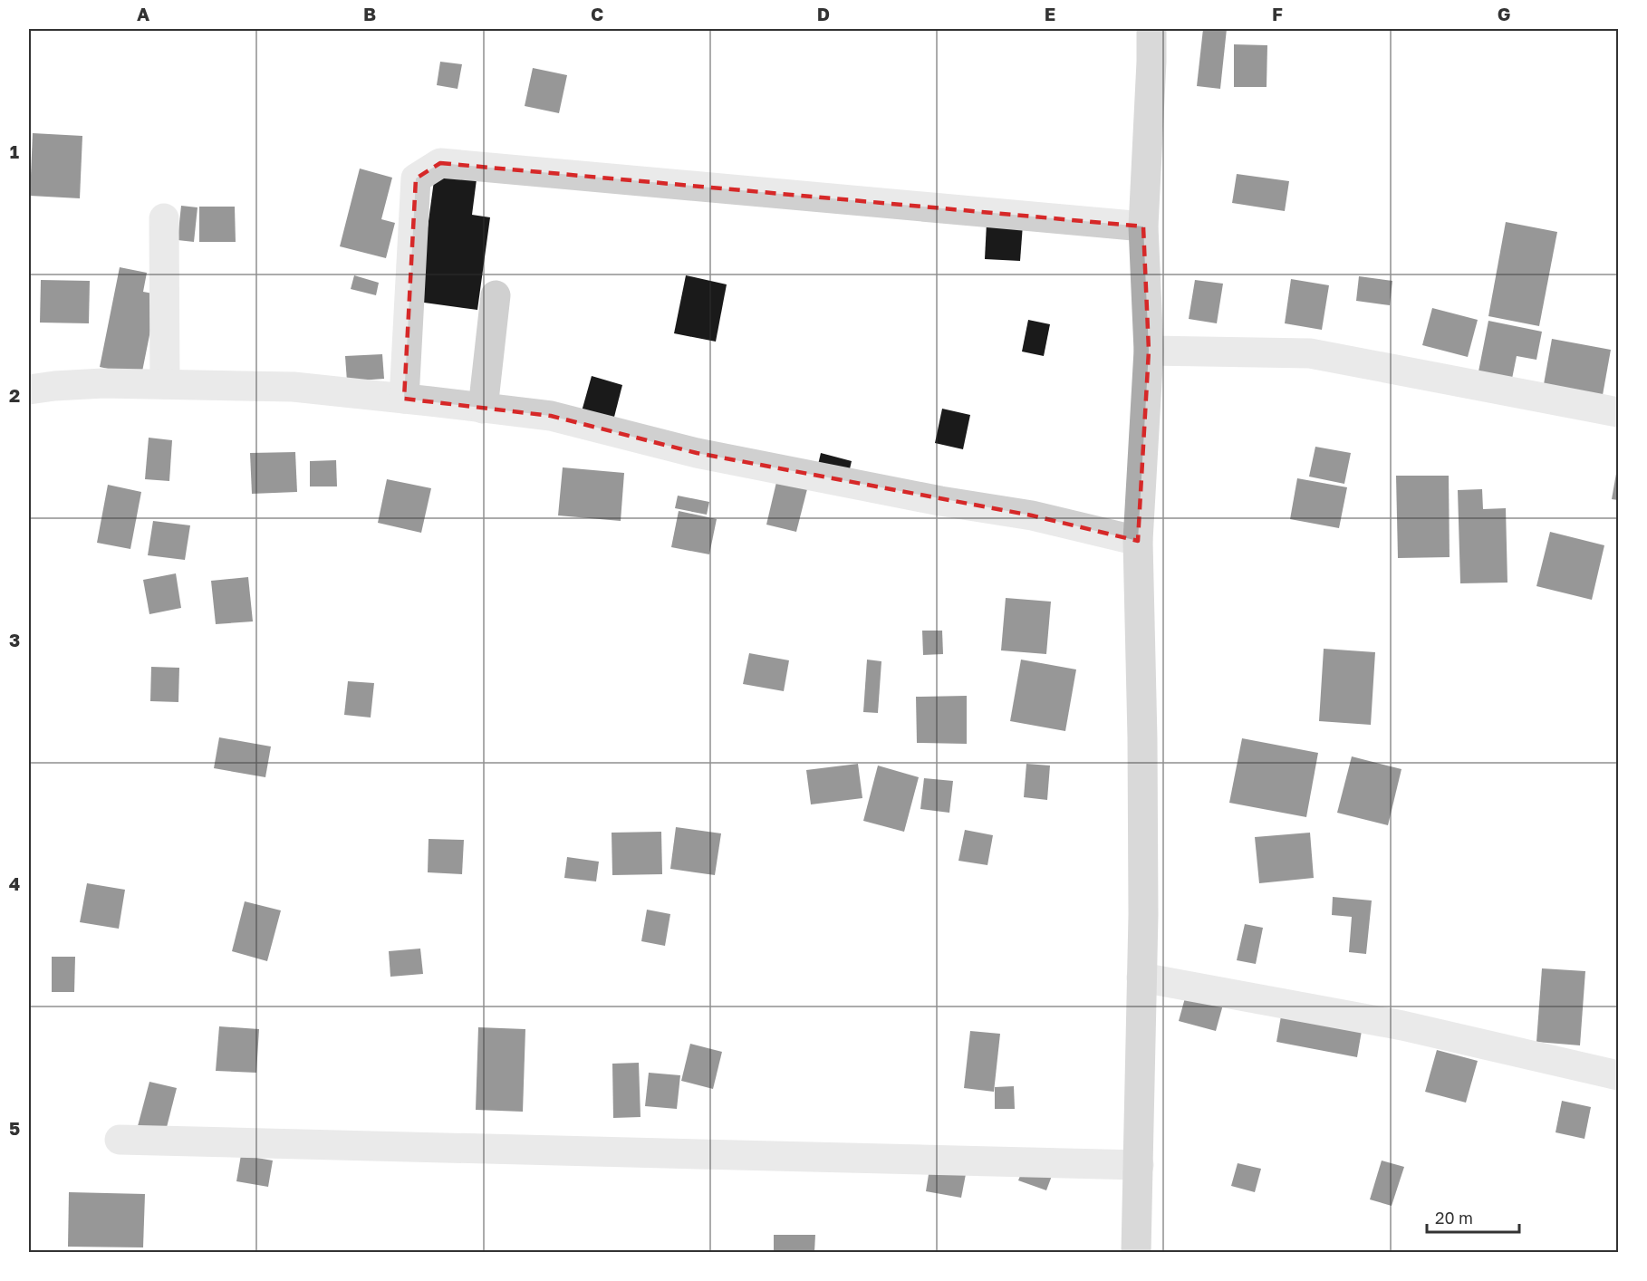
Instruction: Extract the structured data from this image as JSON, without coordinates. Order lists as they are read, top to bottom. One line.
{"scale_bar":"20 m","grid":{"columns":["A","B","C","D","E","F","G"],"rows":["1","2","3","4","5"]}}
